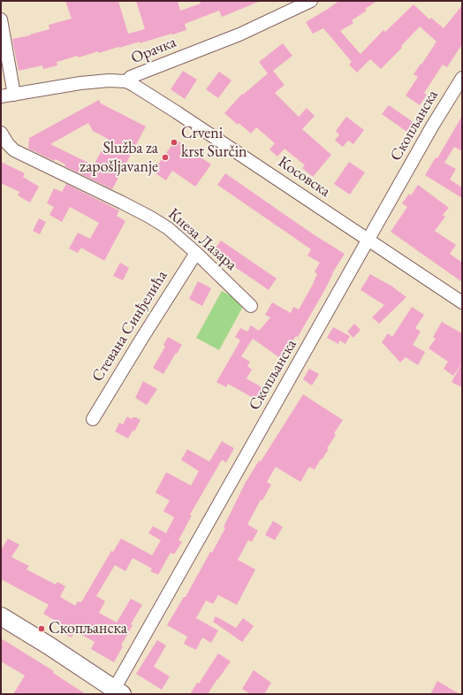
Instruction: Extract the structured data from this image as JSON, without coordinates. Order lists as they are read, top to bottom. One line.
{"streets":{"street":["Орачка","Скопљанска","Косовска","Кнеза Лазара","Стевана Синђелића"]},"crossings":[["Орачка","Косовска"],["Скопљанска","Косовска"],["Кнеза Лазара","Стевана Синђелића"]],"places":["Crveni krst Surčin","Služba za zapošljavanje","Скопљанска"]}
